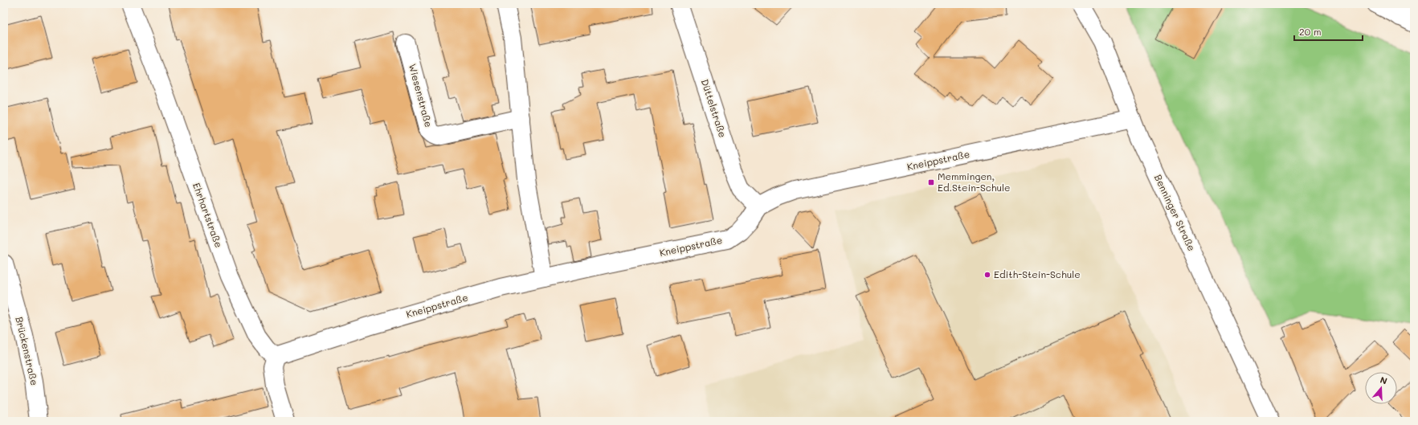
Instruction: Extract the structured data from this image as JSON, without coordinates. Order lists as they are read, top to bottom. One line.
{"streets":{"street":["Wiesenstraße","Düttelstraße","Kneippstraße","Benninger Straße","Ehrhartstraße","Brückenstraße"]},"crossings":[["Düttelstraße","Kneippstraße"],["Kneippstraße","Benninger Straße"],["Kneippstraße","Ehrhartstraße"]],"places":{"transit":["Memmingen, Ed.Stein-Schule"],"other":["Edith-Stein-Schule"]},"scale_bar":"20 m","north":"top"}
